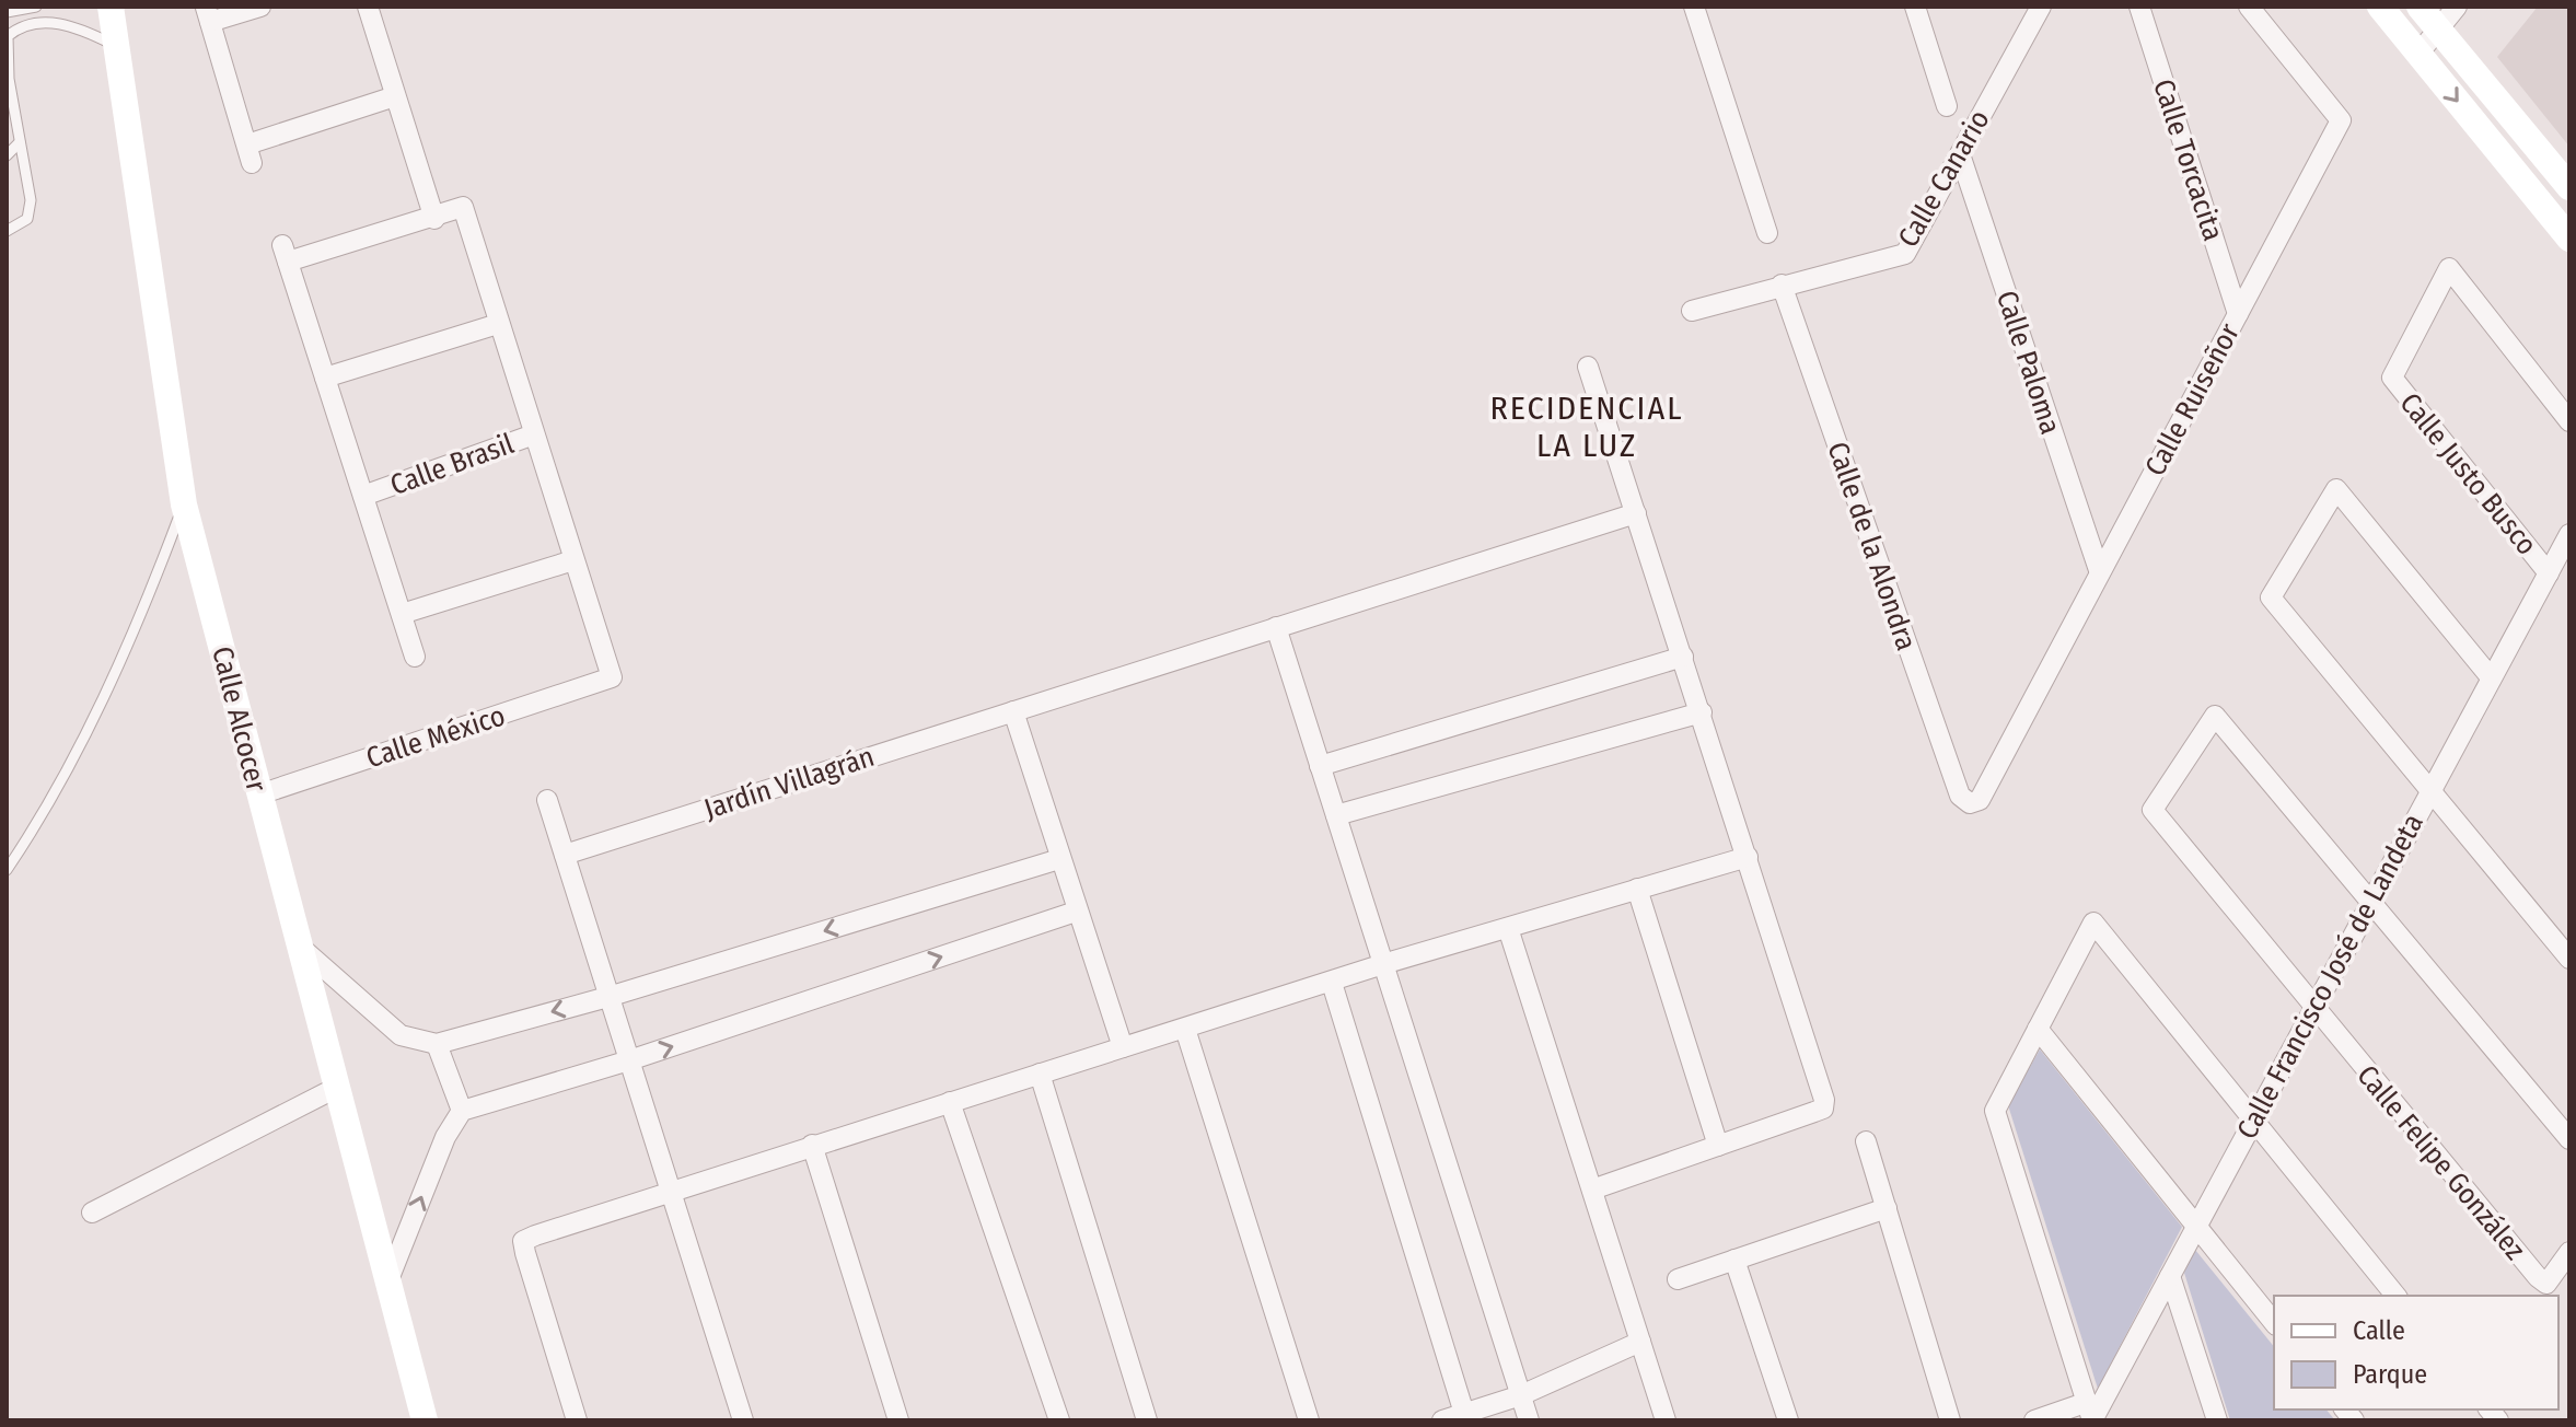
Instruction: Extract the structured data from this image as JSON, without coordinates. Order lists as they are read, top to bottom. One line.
{"streets":{"street":["Calle Torcacita","Calle Canario","Calle Paloma","Calle Ruiseñor","Calle Brasil","Calle Justo Busco","Calle de la Alondra","Calle Alcocer","Calle México","Jardín Villagrán","Calle Francisco José de Landeta","Calle Felipe González"]},"crossings":[["Calle Torcacita","Calle Ruiseñor"],["Calle Canario","Calle Paloma"],["Calle Canario","Calle de la Alondra"],["Calle Paloma","Calle Ruiseñor"],["Calle Ruiseñor","Calle de la Alondra"],["Calle Brasil","Calle México"],["Calle Justo Busco","Calle Francisco José de Landeta"],["Calle Alcocer","Calle México"],["Calle Francisco José de Landeta","Calle Felipe González"]],"districts":["RECIDENCIAL LA LUZ"],"legend":["Calle","Parque"]}
